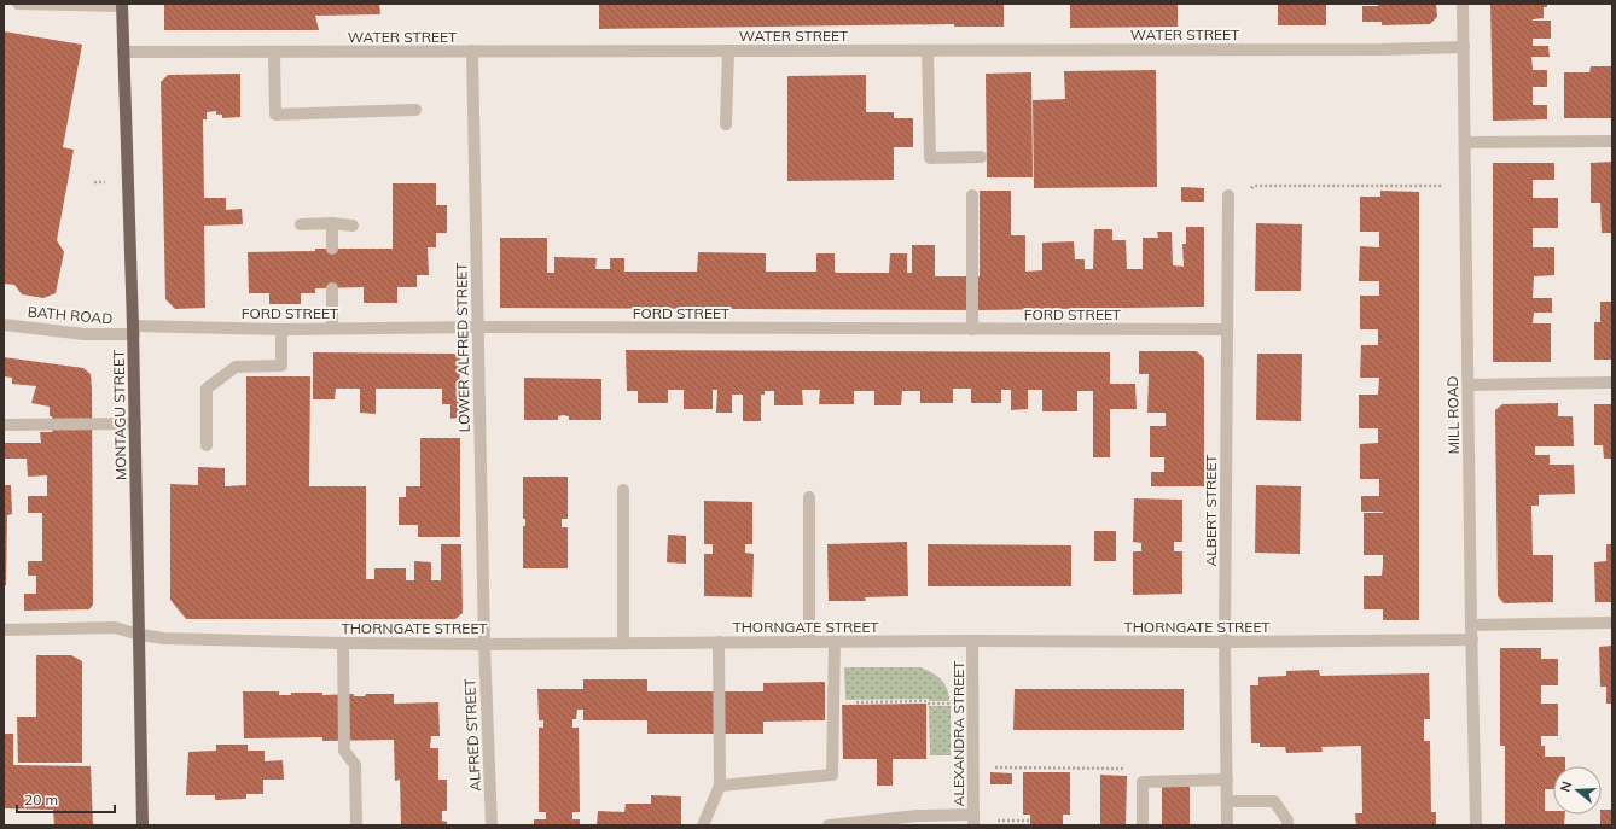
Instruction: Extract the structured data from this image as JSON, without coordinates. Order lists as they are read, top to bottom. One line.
{"streets":{"main road":["MONTAGU STREET"],"street":["WATER STREET","FORD STREET","BATH ROAD","LOWER ALFRED STREET","MILL ROAD","ALBERT STREET","THORNGATE STREET","ALEXANDRA STREET","ALFRED STREET"]},"crossings":[["WATER STREET","LOWER ALFRED STREET"],["WATER STREET","MONTAGU STREET"],["WATER STREET","MILL ROAD"],["FORD STREET","BATH ROAD"],["FORD STREET","LOWER ALFRED STREET"],["FORD STREET","MONTAGU STREET"],["FORD STREET","ALBERT STREET"],["BATH ROAD","MONTAGU STREET"],["LOWER ALFRED STREET","THORNGATE STREET"],["LOWER ALFRED STREET","ALFRED STREET"],["MONTAGU STREET","THORNGATE STREET"],["MILL ROAD","THORNGATE STREET"],["ALBERT STREET","THORNGATE STREET"],["THORNGATE STREET","ALEXANDRA STREET"],["THORNGATE STREET","ALFRED STREET"]],"scale_bar":"20 m","north":"left"}
